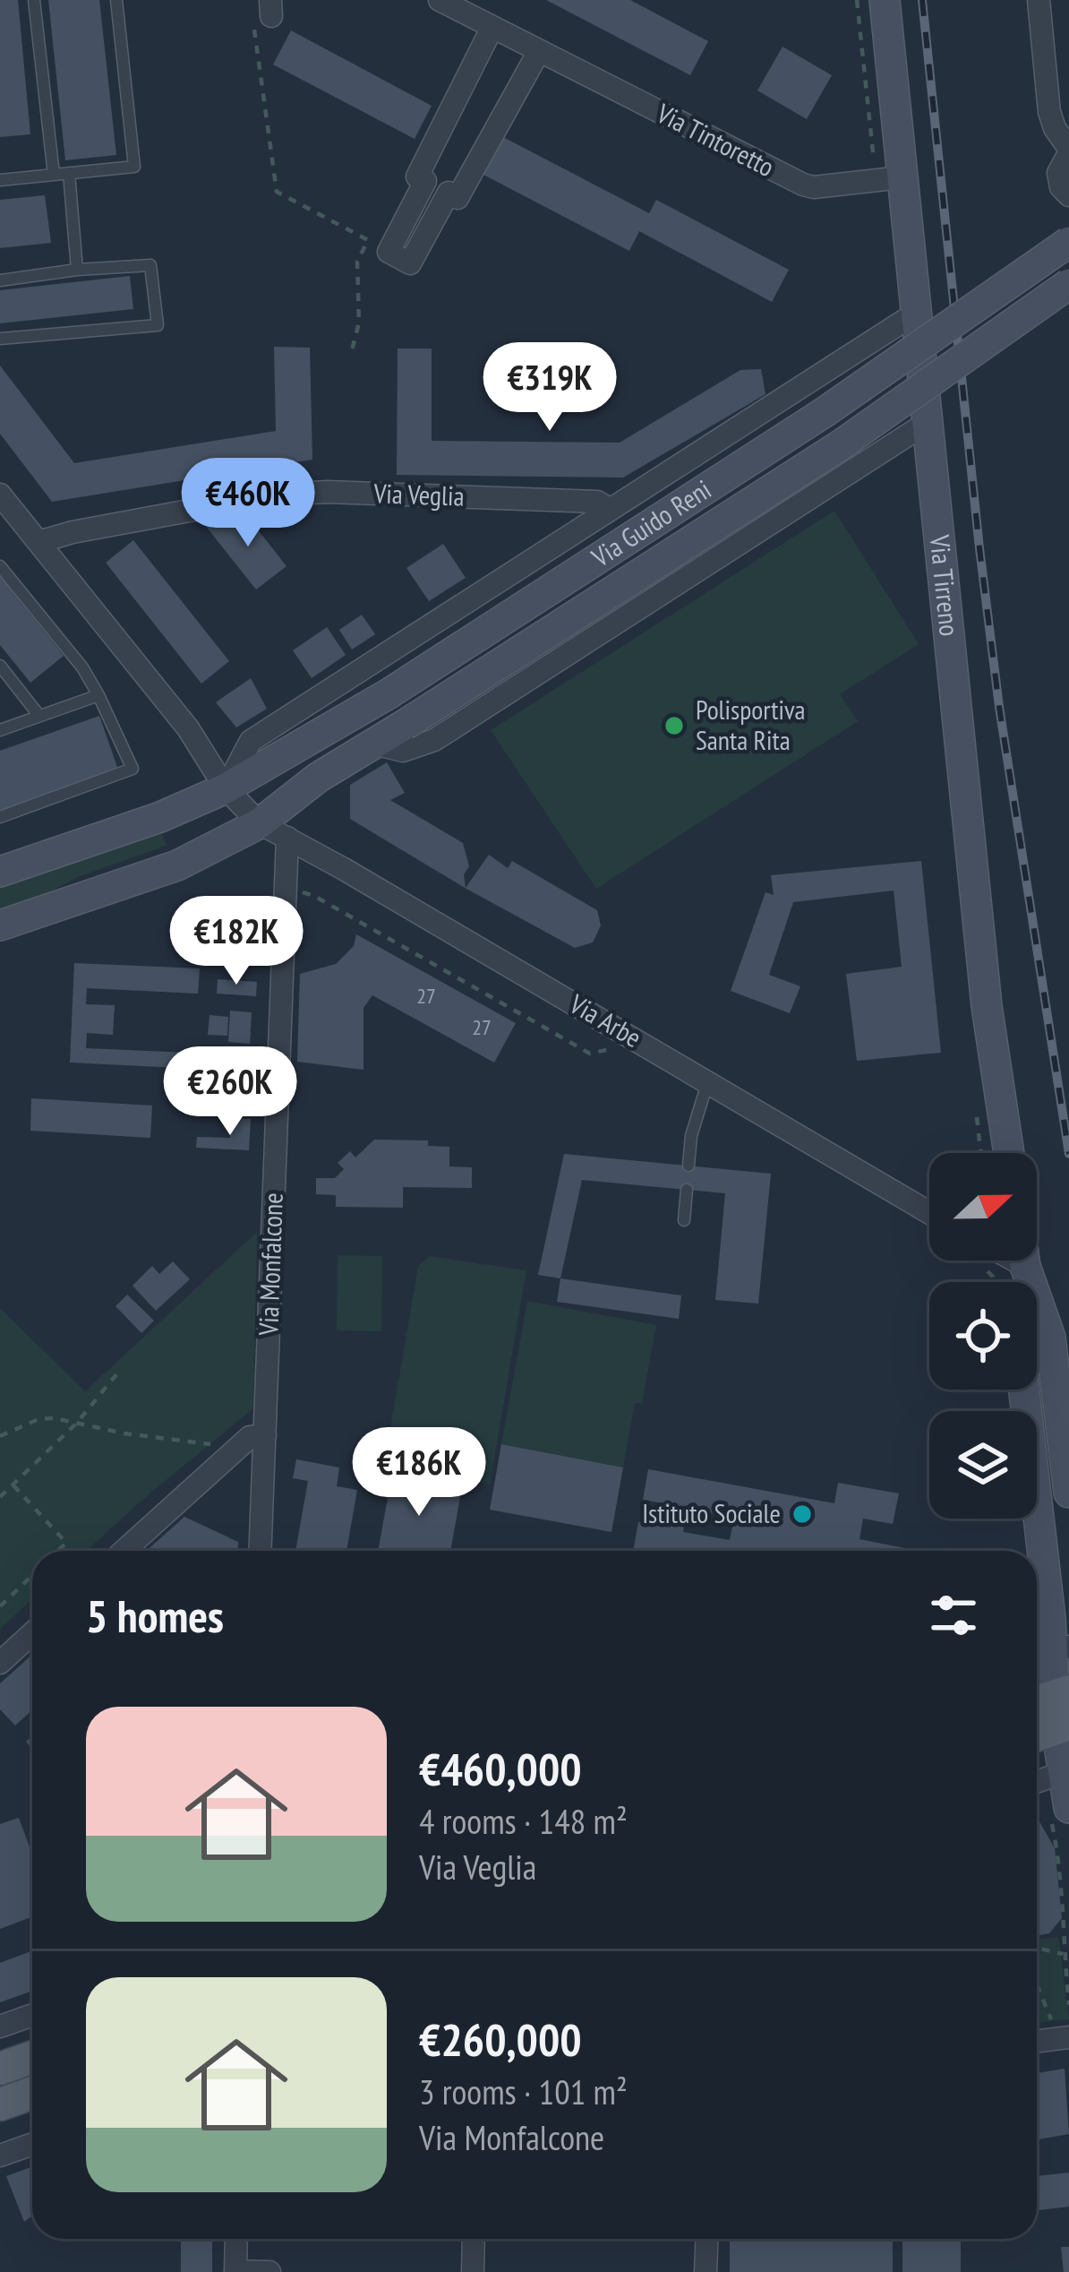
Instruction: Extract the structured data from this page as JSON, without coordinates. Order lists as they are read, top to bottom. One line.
{"streets":{"main road":["Via Guido Reni","Via Tirreno"],"street":["Via Tintoretto","Via Veglia","Via Arbe","Via Monfalcone"]},"crossings":[["Via Tintoretto","Via Tirreno"],["Via Veglia","Via Guido Reni"],["Via Guido Reni","Via Tirreno"],["Via Guido Reni","Via Arbe"],["Via Arbe","Via Monfalcone"]],"places":["Polisportiva Santa Rita","Istituto Sociale"],"house_numbers":["27","27"],"north":"right","page":{"price":["€319K","€460K","€182K","€260K","€186K"],"heading":"5 homes","list":[{"name":"€460,000","note":"4 rooms · 148 m² · Via Veglia"},{"name":"€260,000","note":"3 rooms · 101 m² · Via Monfalcone"}]}}
